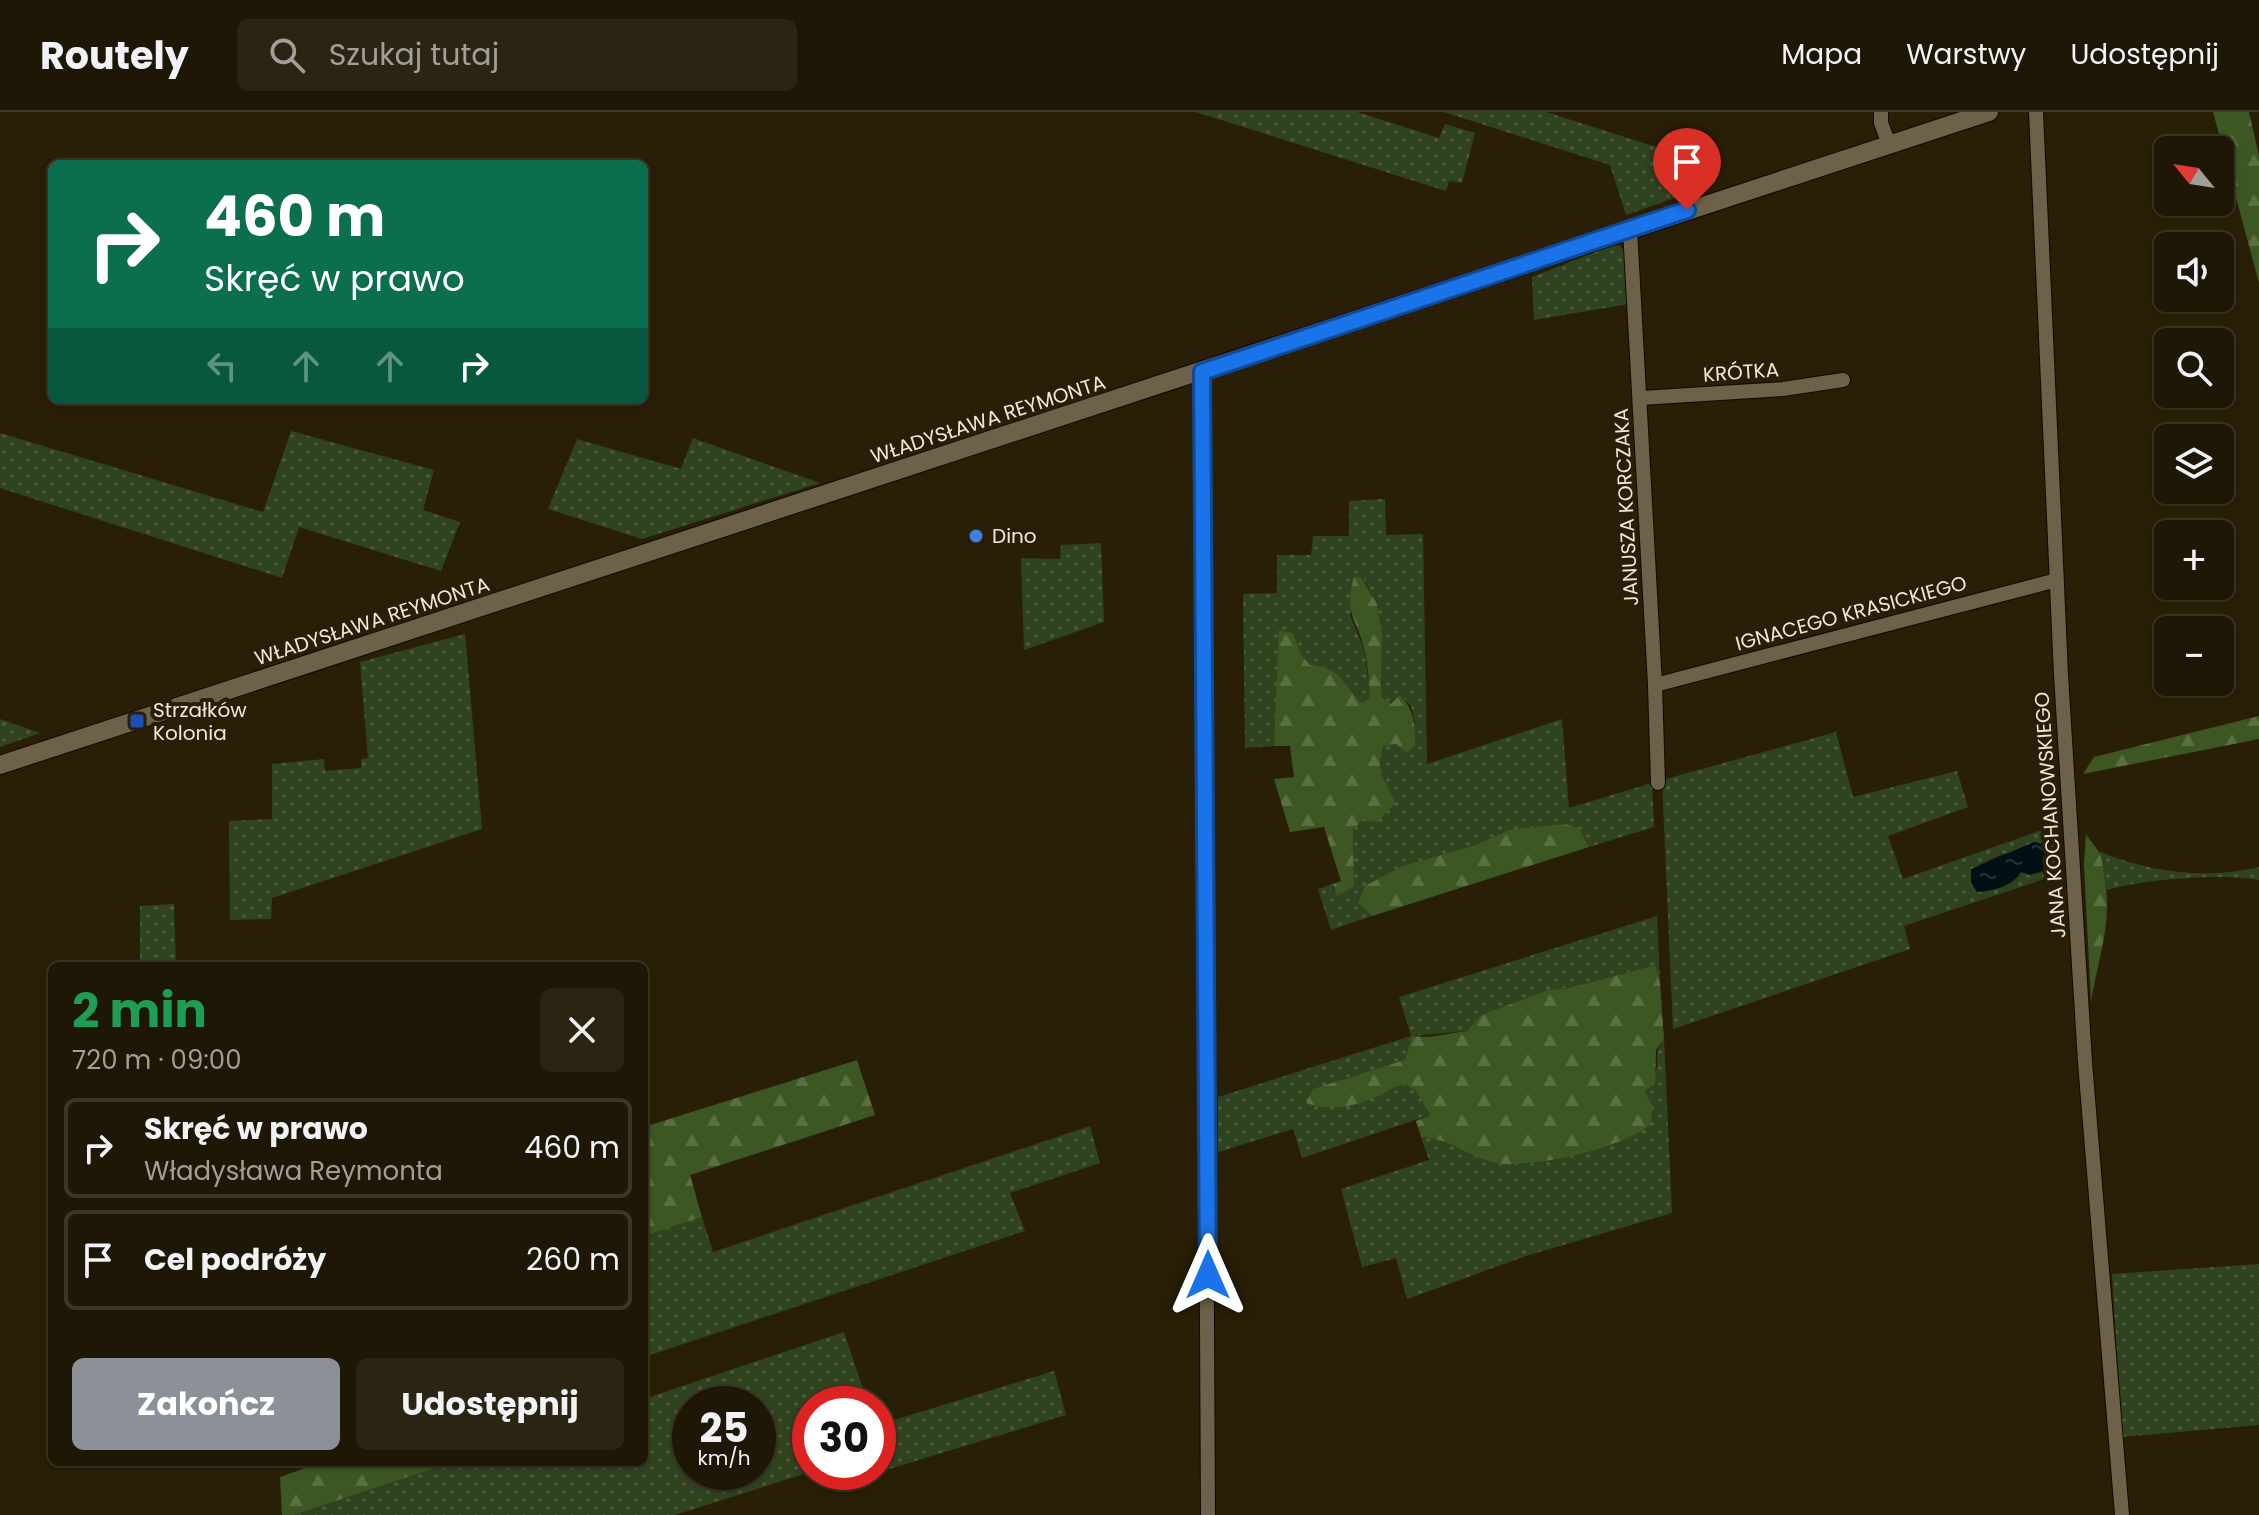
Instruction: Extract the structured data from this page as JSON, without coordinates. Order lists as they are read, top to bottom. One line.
{"streets":{"street":["KRÓTKA","WŁADYSŁAWA REYMONTA","JANUSZA KORCZAKA","IGNACEGO KRASICKIEGO","JANA KOCHANOWSKIEGO"]},"crossings":[["KRÓTKA","JANUSZA KORCZAKA"],["WŁADYSŁAWA REYMONTA","JANUSZA KORCZAKA"],["JANUSZA KORCZAKA","IGNACEGO KRASICKIEGO"],["IGNACEGO KRASICKIEGO","JANA KOCHANOWSKIEGO"]],"places":{"other":["Dino"],"transit":["Strzałków Kolonia"]},"north":"top left","page":{"header":"Routely","search":"Szukaj tutaj","nav":["Mapa","Warstwy","Udostępnij"],"map_buttons":["+","−"],"turn":["460 m","Skręć w prawo"],"heading":["2 min","720 m · 09:00"],"list":[{"name":"Skręć w prawo","note":"Władysława Reymonta","value":"460 m"},{"name":"Cel podróży","value":"260 m"}],"buttons":["Zakończ","Udostępnij"],"speed":"25 km/h","limit":"30"}}
